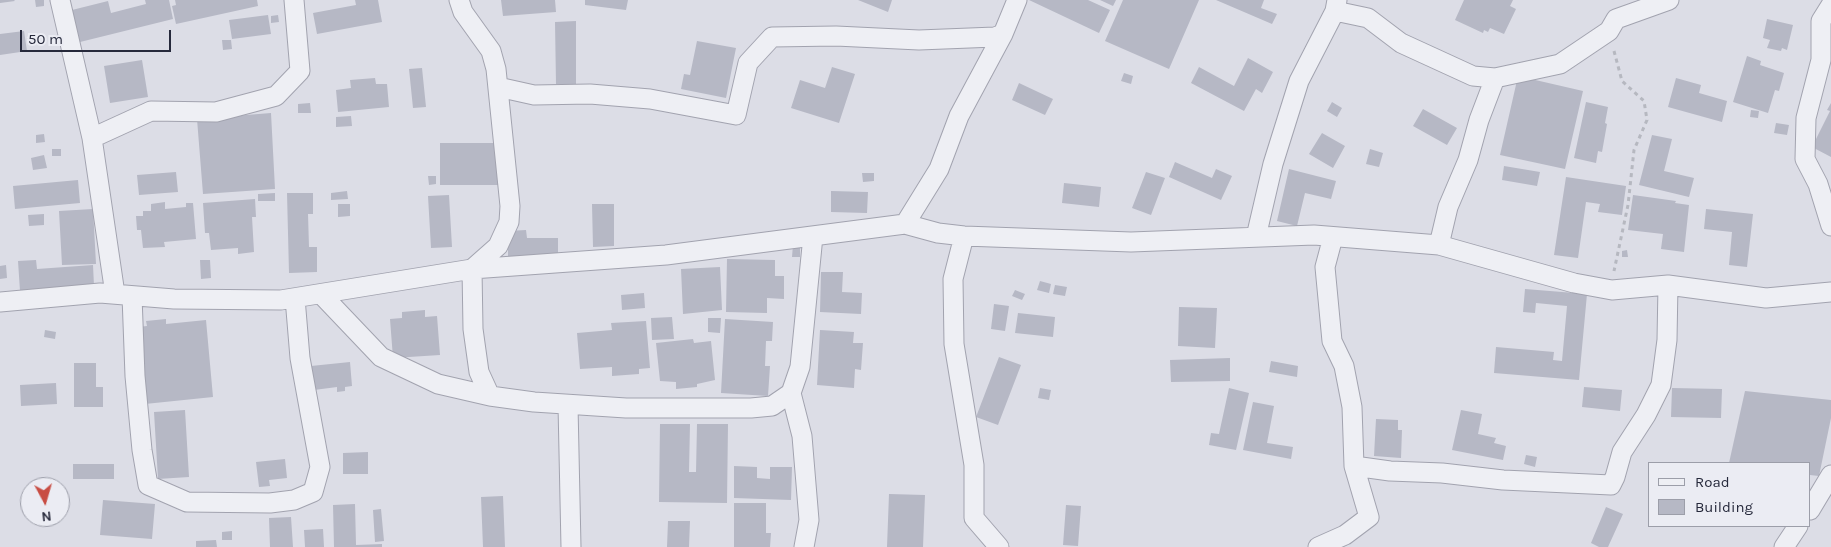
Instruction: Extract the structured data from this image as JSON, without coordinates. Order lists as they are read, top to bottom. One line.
{"legend":["Road","Building"],"scale_bar":"50 m","north":"bottom"}
